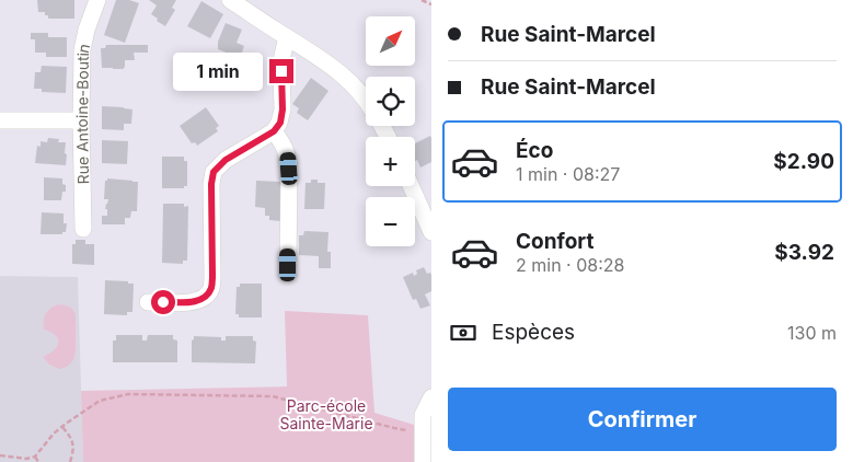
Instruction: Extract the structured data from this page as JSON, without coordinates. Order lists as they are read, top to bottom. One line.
{"streets":{"street":["Rue Antoine-Boutin"]},"parks":["Parc-école Sainte-Marie"],"north":"top right","page":{"banner":["Rue Saint-Marcel","Rue Saint-Marcel"],"map_buttons":["+","−"],"bubble":"1 min","list":[{"name":"Éco","note":"1 min · 08:27","value":"$2.90"},{"name":"Confort","note":"2 min · 08:28","value":"$3.92"}],"pay":["Espèces","130 m"],"buttons":"Confirmer"}}
